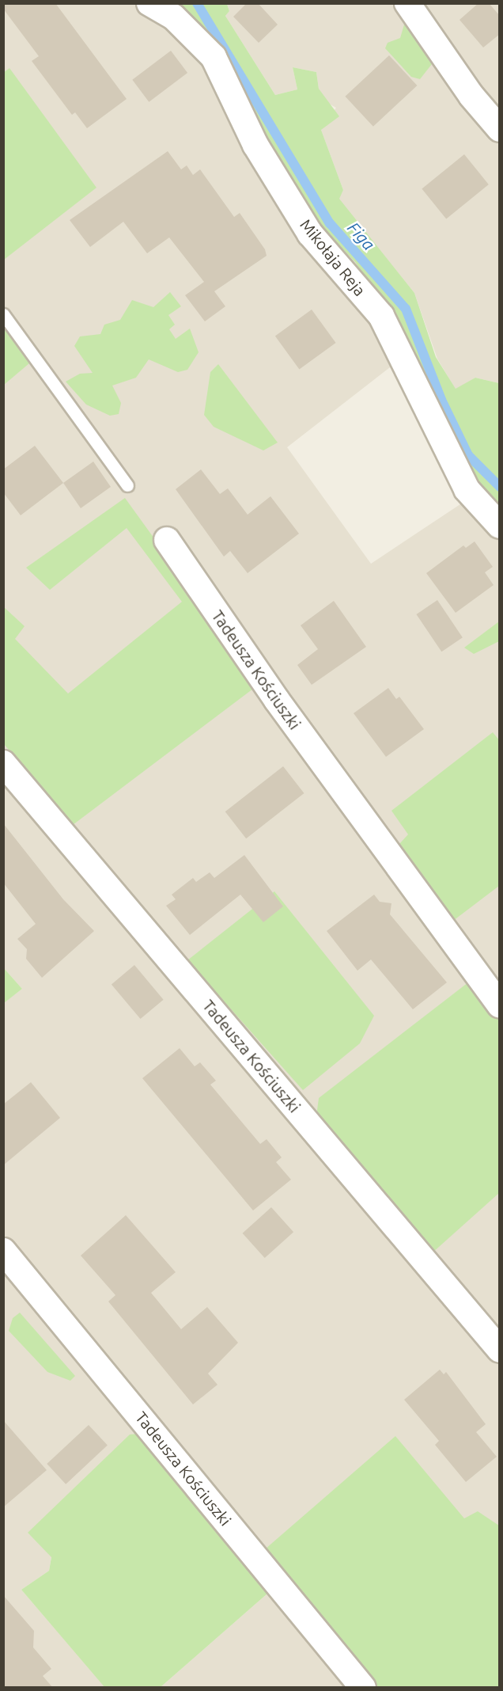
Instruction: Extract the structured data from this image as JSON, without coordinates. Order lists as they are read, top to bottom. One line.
{"streets":{"street":["Mikołaja Reja","Tadeusza Kościuszki"]},"water":["Figa"]}
